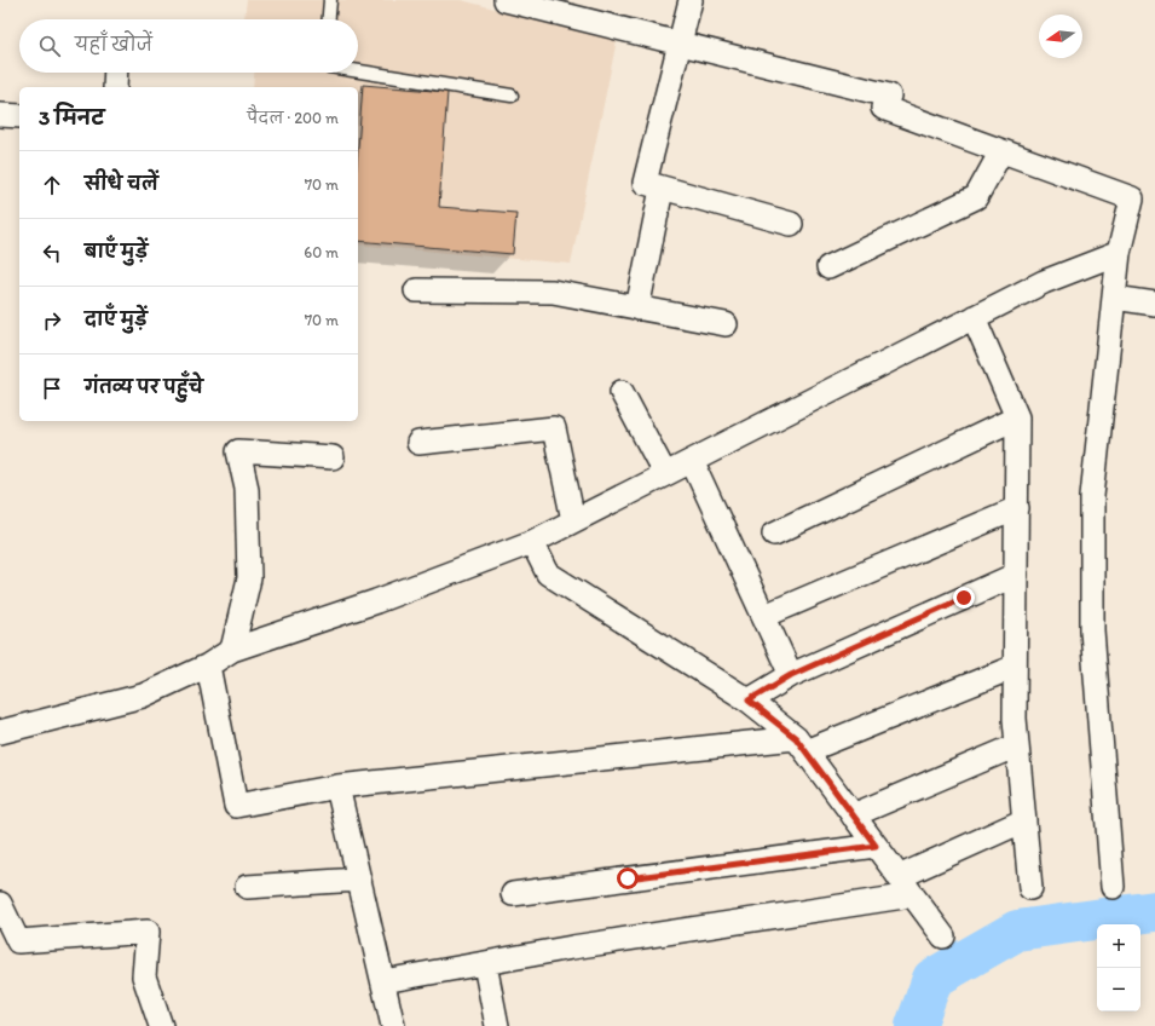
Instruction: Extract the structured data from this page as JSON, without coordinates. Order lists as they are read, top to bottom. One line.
{"north":"left","page":{"search":"यहाँ खोजें","heading":["3 मिनट","पैदल · 200 m"],"list":[["सीधे चलें","70 m"],["बाएँ मुड़ें","60 m"],["दाएँ मुड़ें","70 m"],"गंतव्य पर पहुँचे"],"map_buttons":["+","−"]}}
